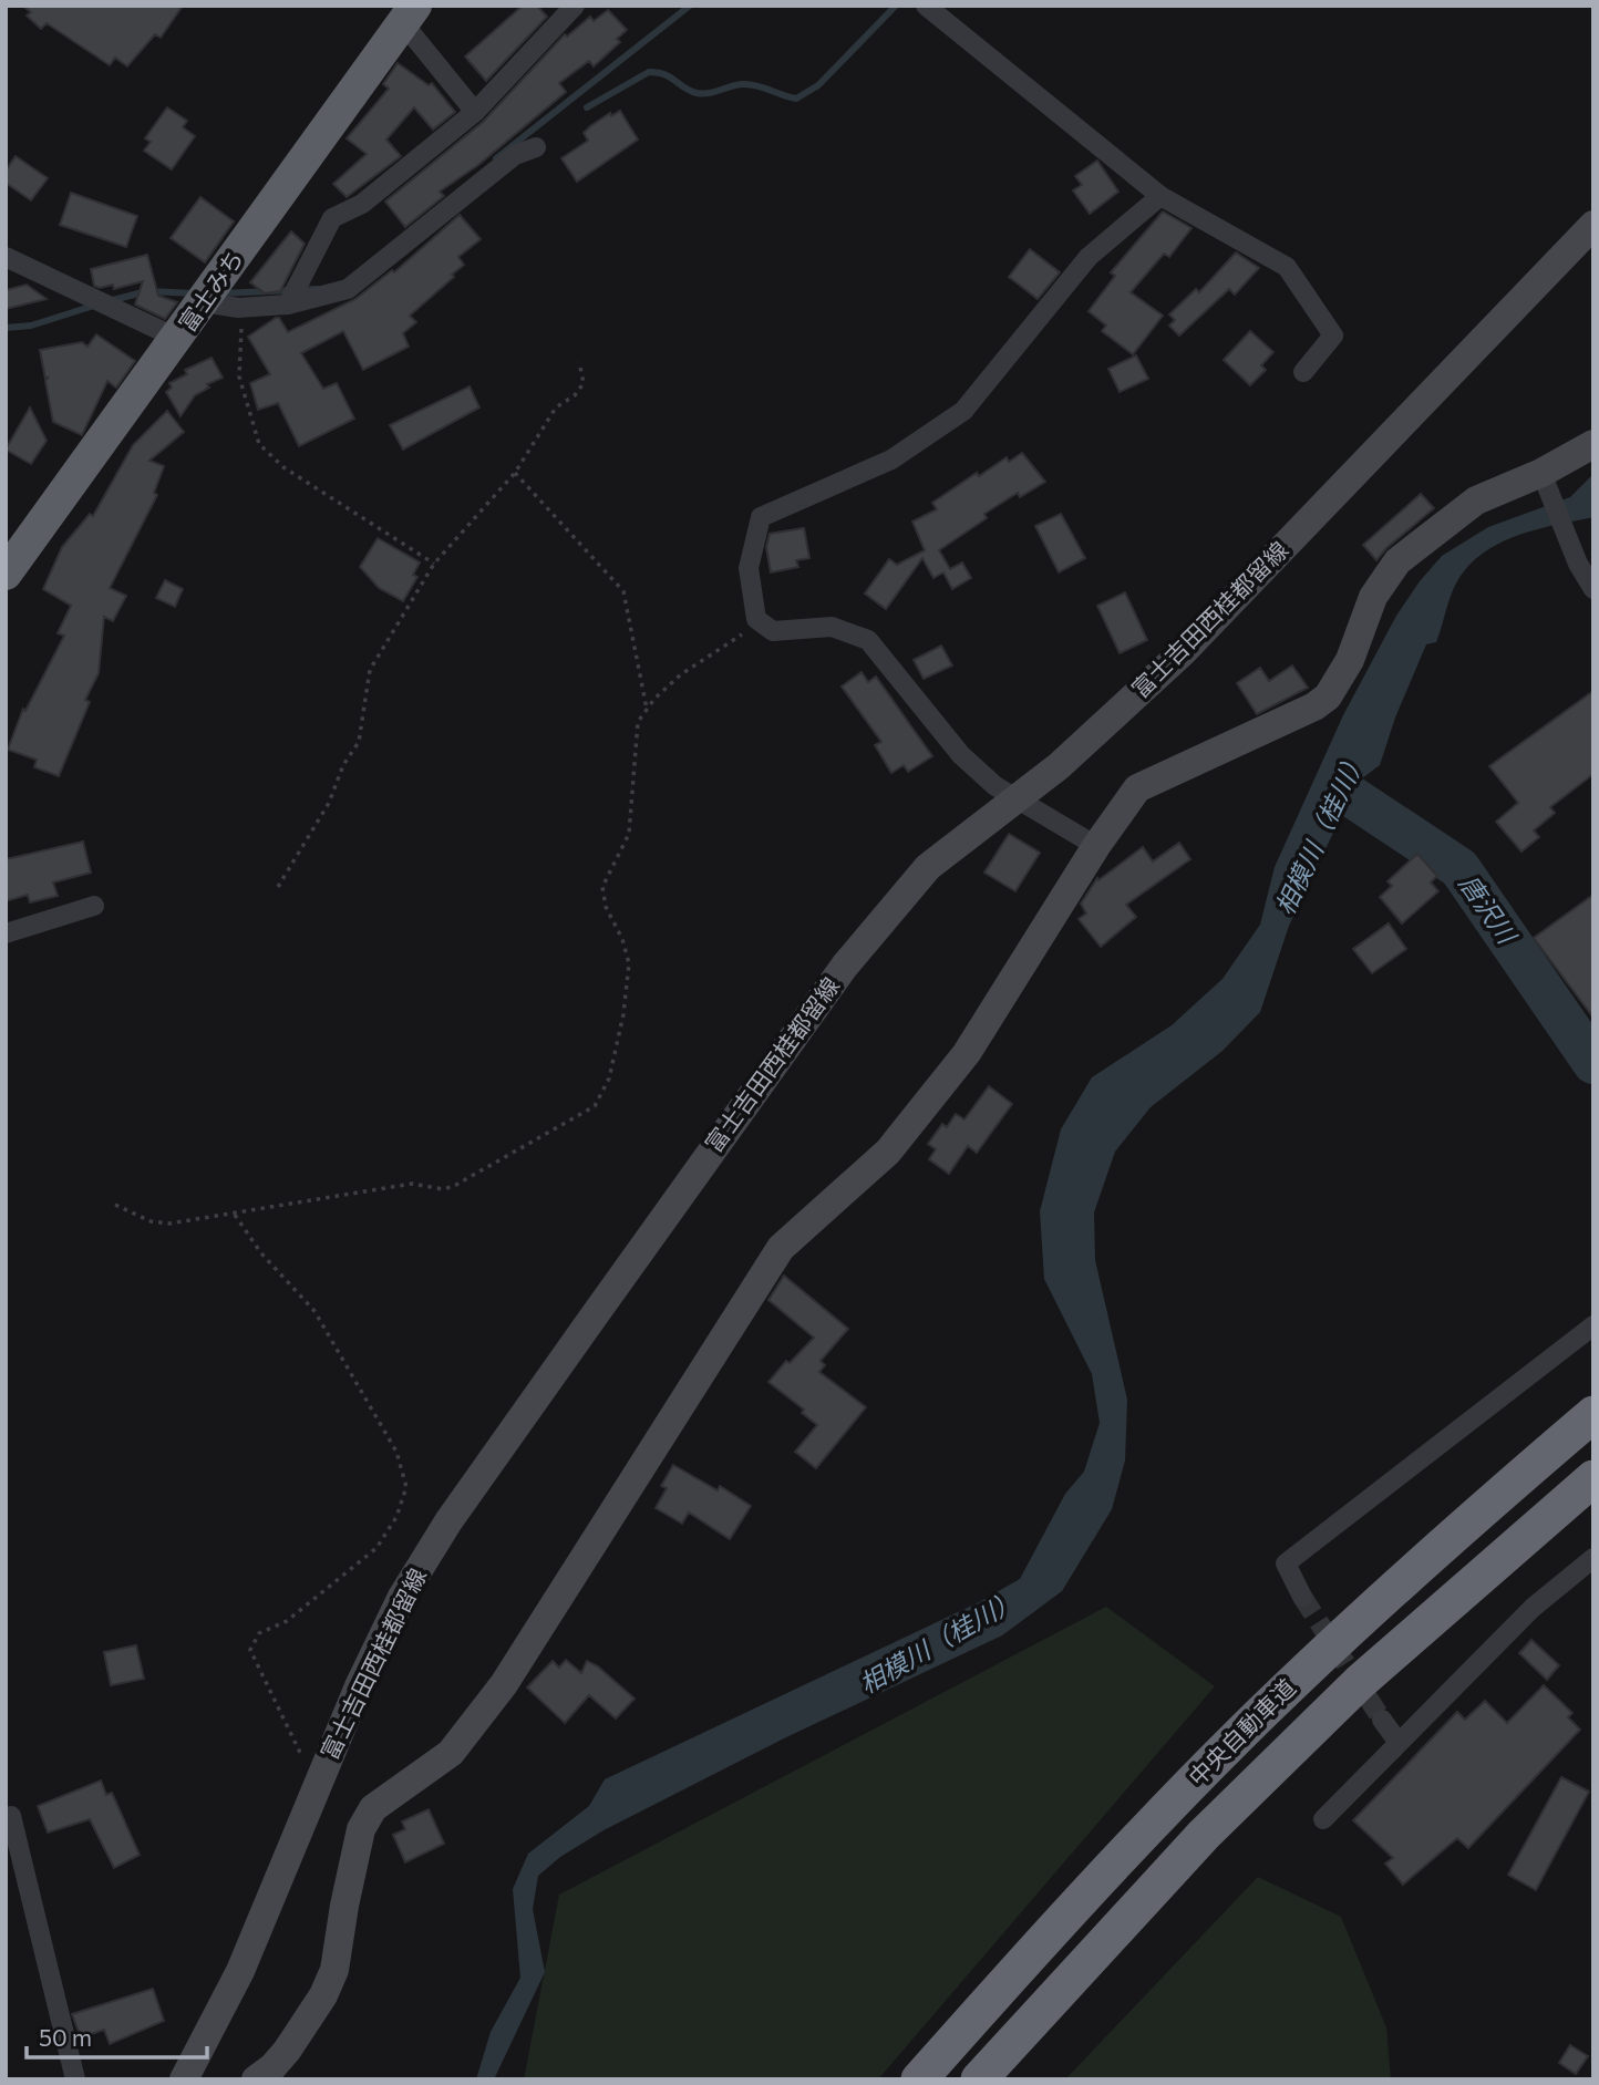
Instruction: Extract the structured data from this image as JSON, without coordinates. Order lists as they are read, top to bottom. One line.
{"streets":{"highway":["富士みち","中央自動車道"],"main road":["富士吉田西桂都留線"]},"water":["相模川（桂川）","唐沢川"],"scale_bar":"50 m"}
